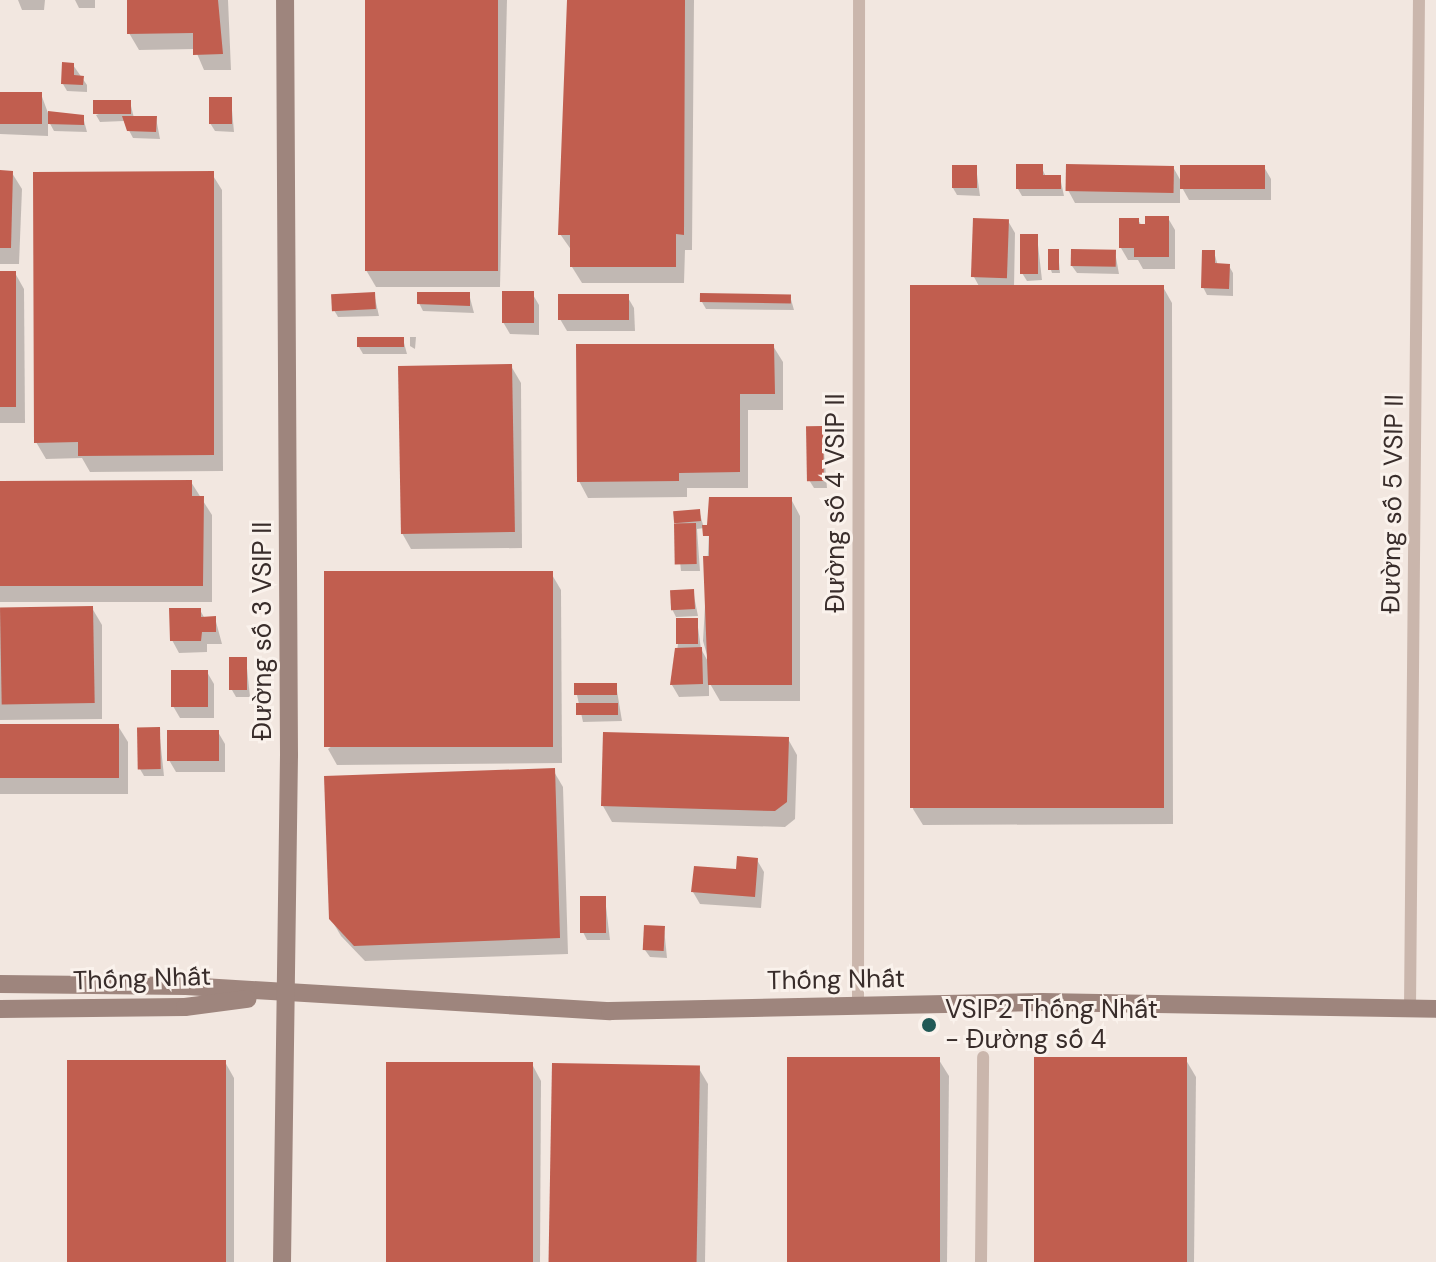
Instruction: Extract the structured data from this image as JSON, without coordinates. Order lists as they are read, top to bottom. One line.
{"streets":{"street":["Đường số 4 VSIP II","Đường số 5 VSIP II","Đường số 3 VSIP II","Thống Nhất"]},"crossings":[["Đường số 4 VSIP II","Thống Nhất"],["Đường số 5 VSIP II","Thống Nhất"],["Đường số 3 VSIP II","Thống Nhất"]],"places":["VSIP2 Thống Nhất - Đường số 4"]}
